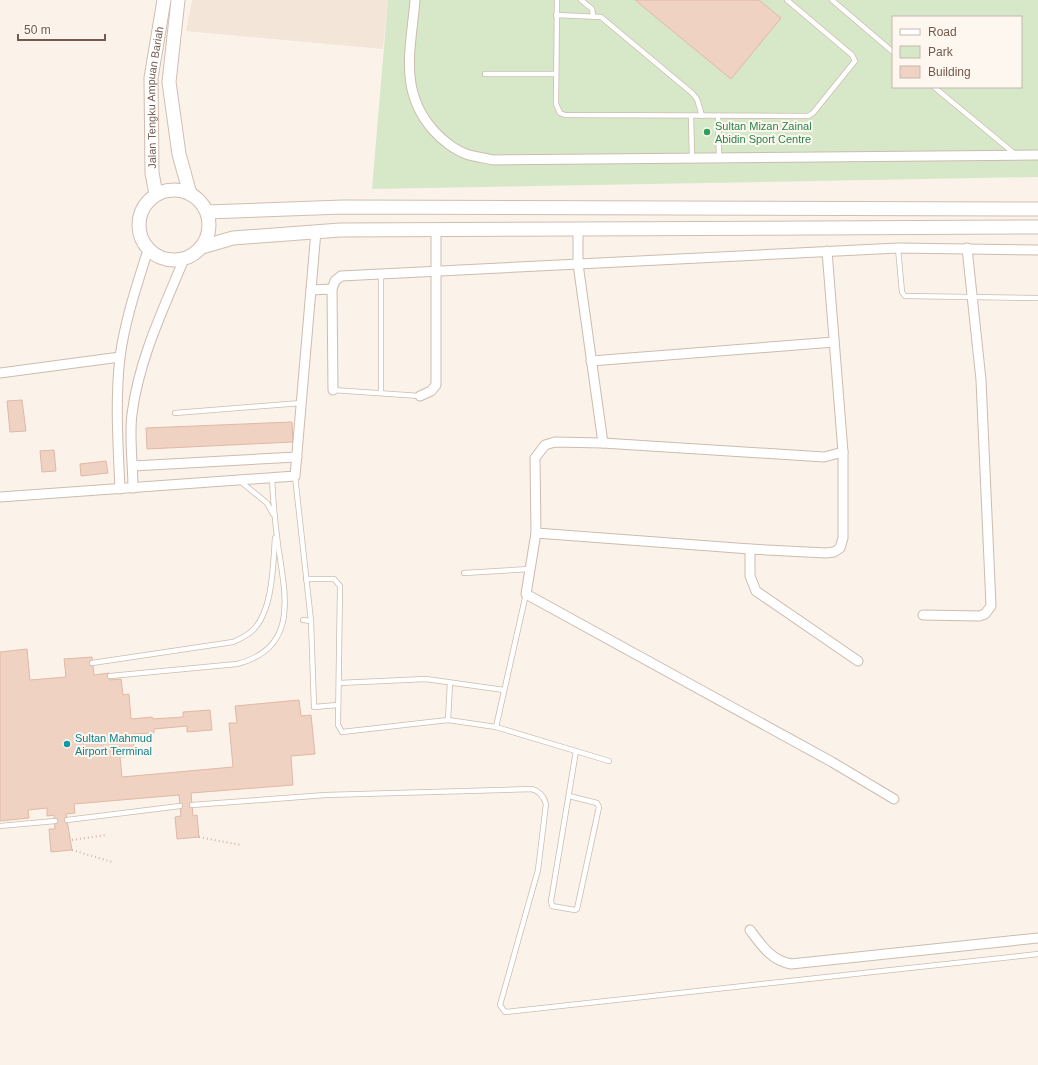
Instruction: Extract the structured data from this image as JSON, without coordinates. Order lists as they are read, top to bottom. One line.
{"streets":{"main road":["Jalan Tengku Ampuan Bariah"]},"places":["Sultan Mizan Zainal Abidin Sport Centre","Sultan Mahmud Airport Terminal"],"legend":["Road","Park","Building"],"scale_bar":"50 m"}
